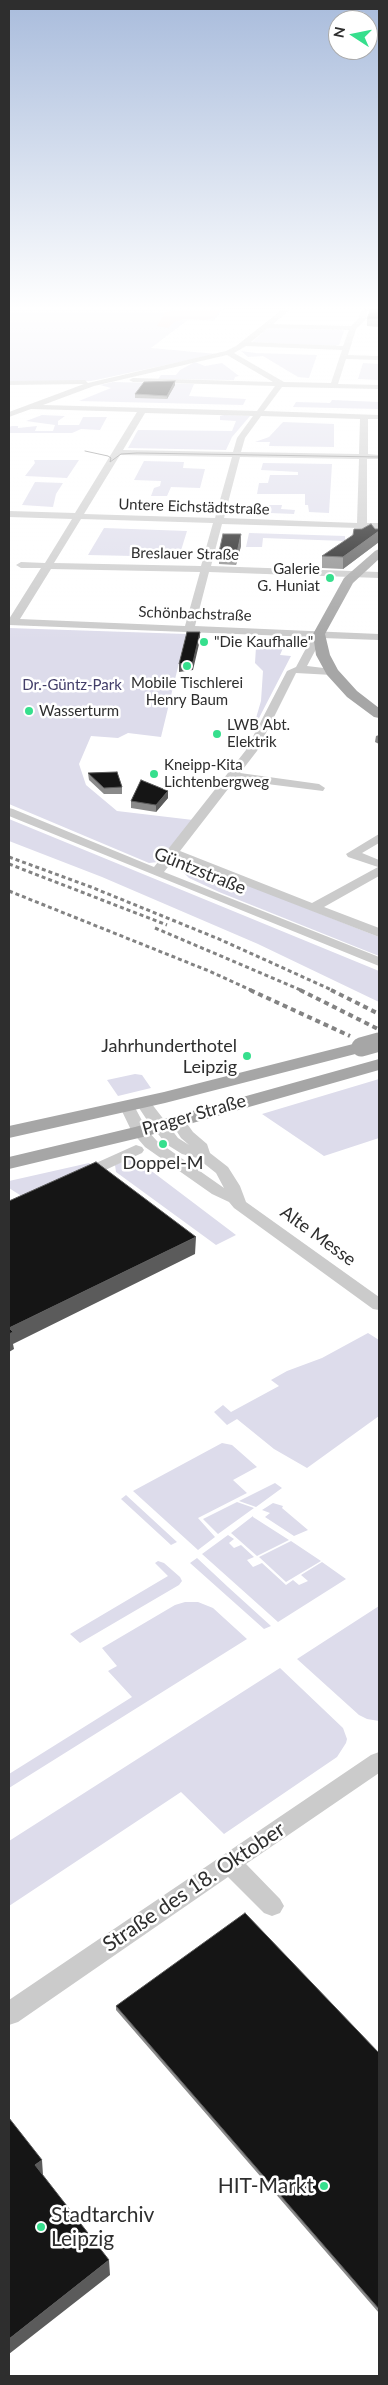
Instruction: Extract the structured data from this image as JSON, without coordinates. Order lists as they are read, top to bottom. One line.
{"streets":{"main road":["Prager Straße"],"street":["Untere Eichstädtstraße","Breslauer Straße","Schönbachstraße","Güntzstraße","Alte Messe","Straße des 18. Oktober"]},"crossings":[["Prager Straße","Alte Messe"]],"parks":["Dr.-Güntz-Park"],"places":["Galerie G. Huniat","\"Die Kaufhalle\"","Mobile Tischlerei Henry Baum","Wasserturm","LWB Abt. Elektrik","Kneipp-Kita Lichtenbergweg","Jahrhunderthotel Leipzig","Doppel-M","HIT-Markt","Stadtarchiv Leipzig"],"north":"left"}
